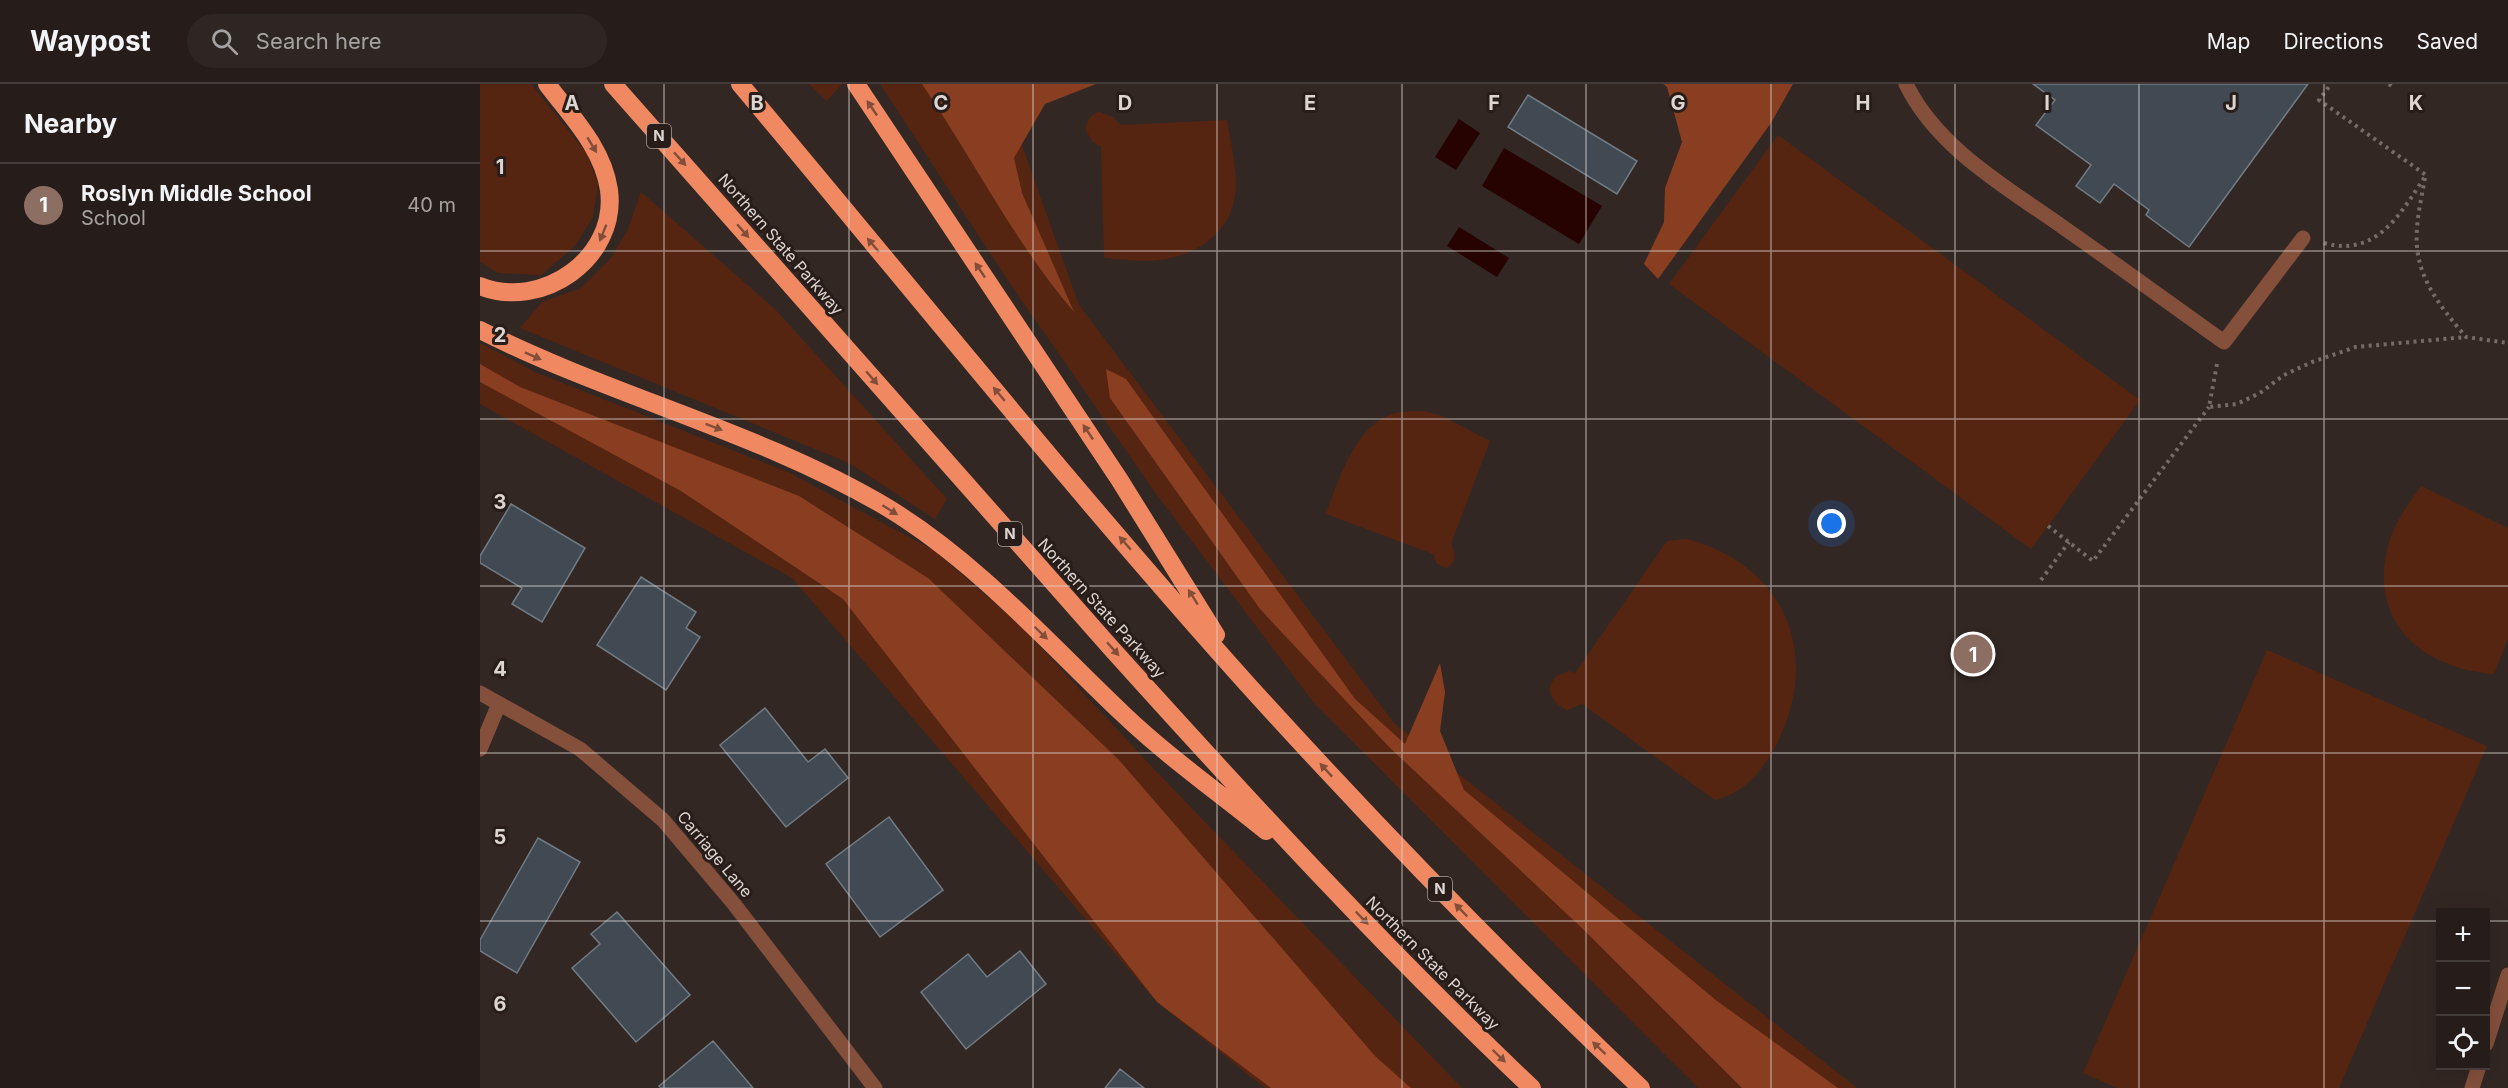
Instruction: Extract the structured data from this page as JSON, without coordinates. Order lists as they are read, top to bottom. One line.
{"streets":{"highway":["N","Northern State Parkway"],"street":["Carriage Lane"]},"page":{"header":"Waypost","search":"Search here","nav":["Map","Directions","Saved"],"heading":"Nearby","list":[{"mark":"1","name":"Roslyn Middle School","note":"School","value":"40 m"}],"pins":"1","map_buttons":["+","−"]},"grid":{"columns":["A","B","C","D","E","F","G","H","I","J","K"],"rows":["1","2","3","4","5","6"]}}
